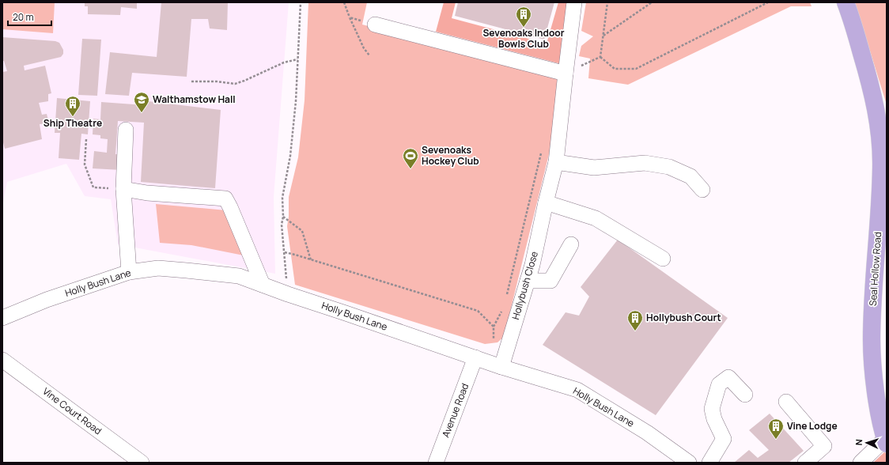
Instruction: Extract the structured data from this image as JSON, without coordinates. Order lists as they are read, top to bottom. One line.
{"streets":{"main road":["Seal Hollow Road"],"street":["Holly Bush Lane","Hollybush Close","Avenue Road","Vine Court Road"]},"crossings":[["Holly Bush Lane","Hollybush Close"],["Holly Bush Lane","Avenue Road"]],"places":{"building":["Sevenoaks Indoor Bowls Club","Ship Theatre","Hollybush Court","Vine Lodge"],"school or university":["Walthamstow Hall"],"sports":["Sevenoaks Hockey Club"]},"scale_bar":"20 m","north":"left"}
